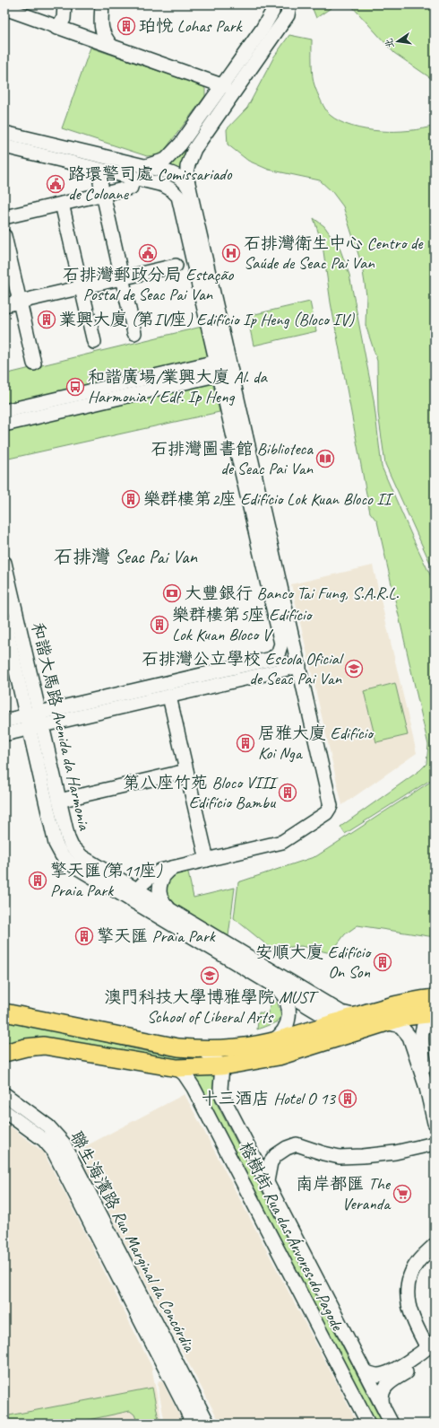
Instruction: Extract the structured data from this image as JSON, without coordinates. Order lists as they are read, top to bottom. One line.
{"streets":{"street":["和諧大馬路 Avenida da Harmonia","榕樹街 Rua das Árvores do Pagode","聯生海濱路 Rua Marginal da Concórdia"]},"districts":["石排灣 Seac Pai Van"],"places":{"building":["珀悅 Lohas Park","業興大廈 (第IV座) Edifício Ip Heng (Bloco IV)","樂群樓第2座 Edifício Lok Kuan Bloco II","樂群樓第5座 Edifício Lok Kuan Bloco V","居雅大廈 Edifício Koi Nga","第八座竹苑 Bloco VIII Edifício Bambu","擎天匯(第11座) Praia Park","擎天匯 Praia Park","安順大廈 Edifício On Son","十三酒店 Hotel O 13"],"public building":["路環警司處 Comissariado de Coloane","石排灣郵政分局 Estação Postal de Seac Pai Van"],"hospital":["石排灣衛生中心 Centro de Saúde de Seac Pai Van"],"bus stop":["和諧廣場/業興大廈 Al. da Harmonia / Edf. Ip Heng"],"library":["石排灣圖書館 Biblioteca de Seac Pai Van"],"bank":["大豐銀行 Banco Tai Fung, S.A.R.L."],"school or university":["石排灣公立學校 Escola Oficial de Seac Pai Van","澳門科技大學博雅學院 MUST School of Liberal Arts"],"supermarket":["南岸都匯 The Veranda"]},"north":"left"}
